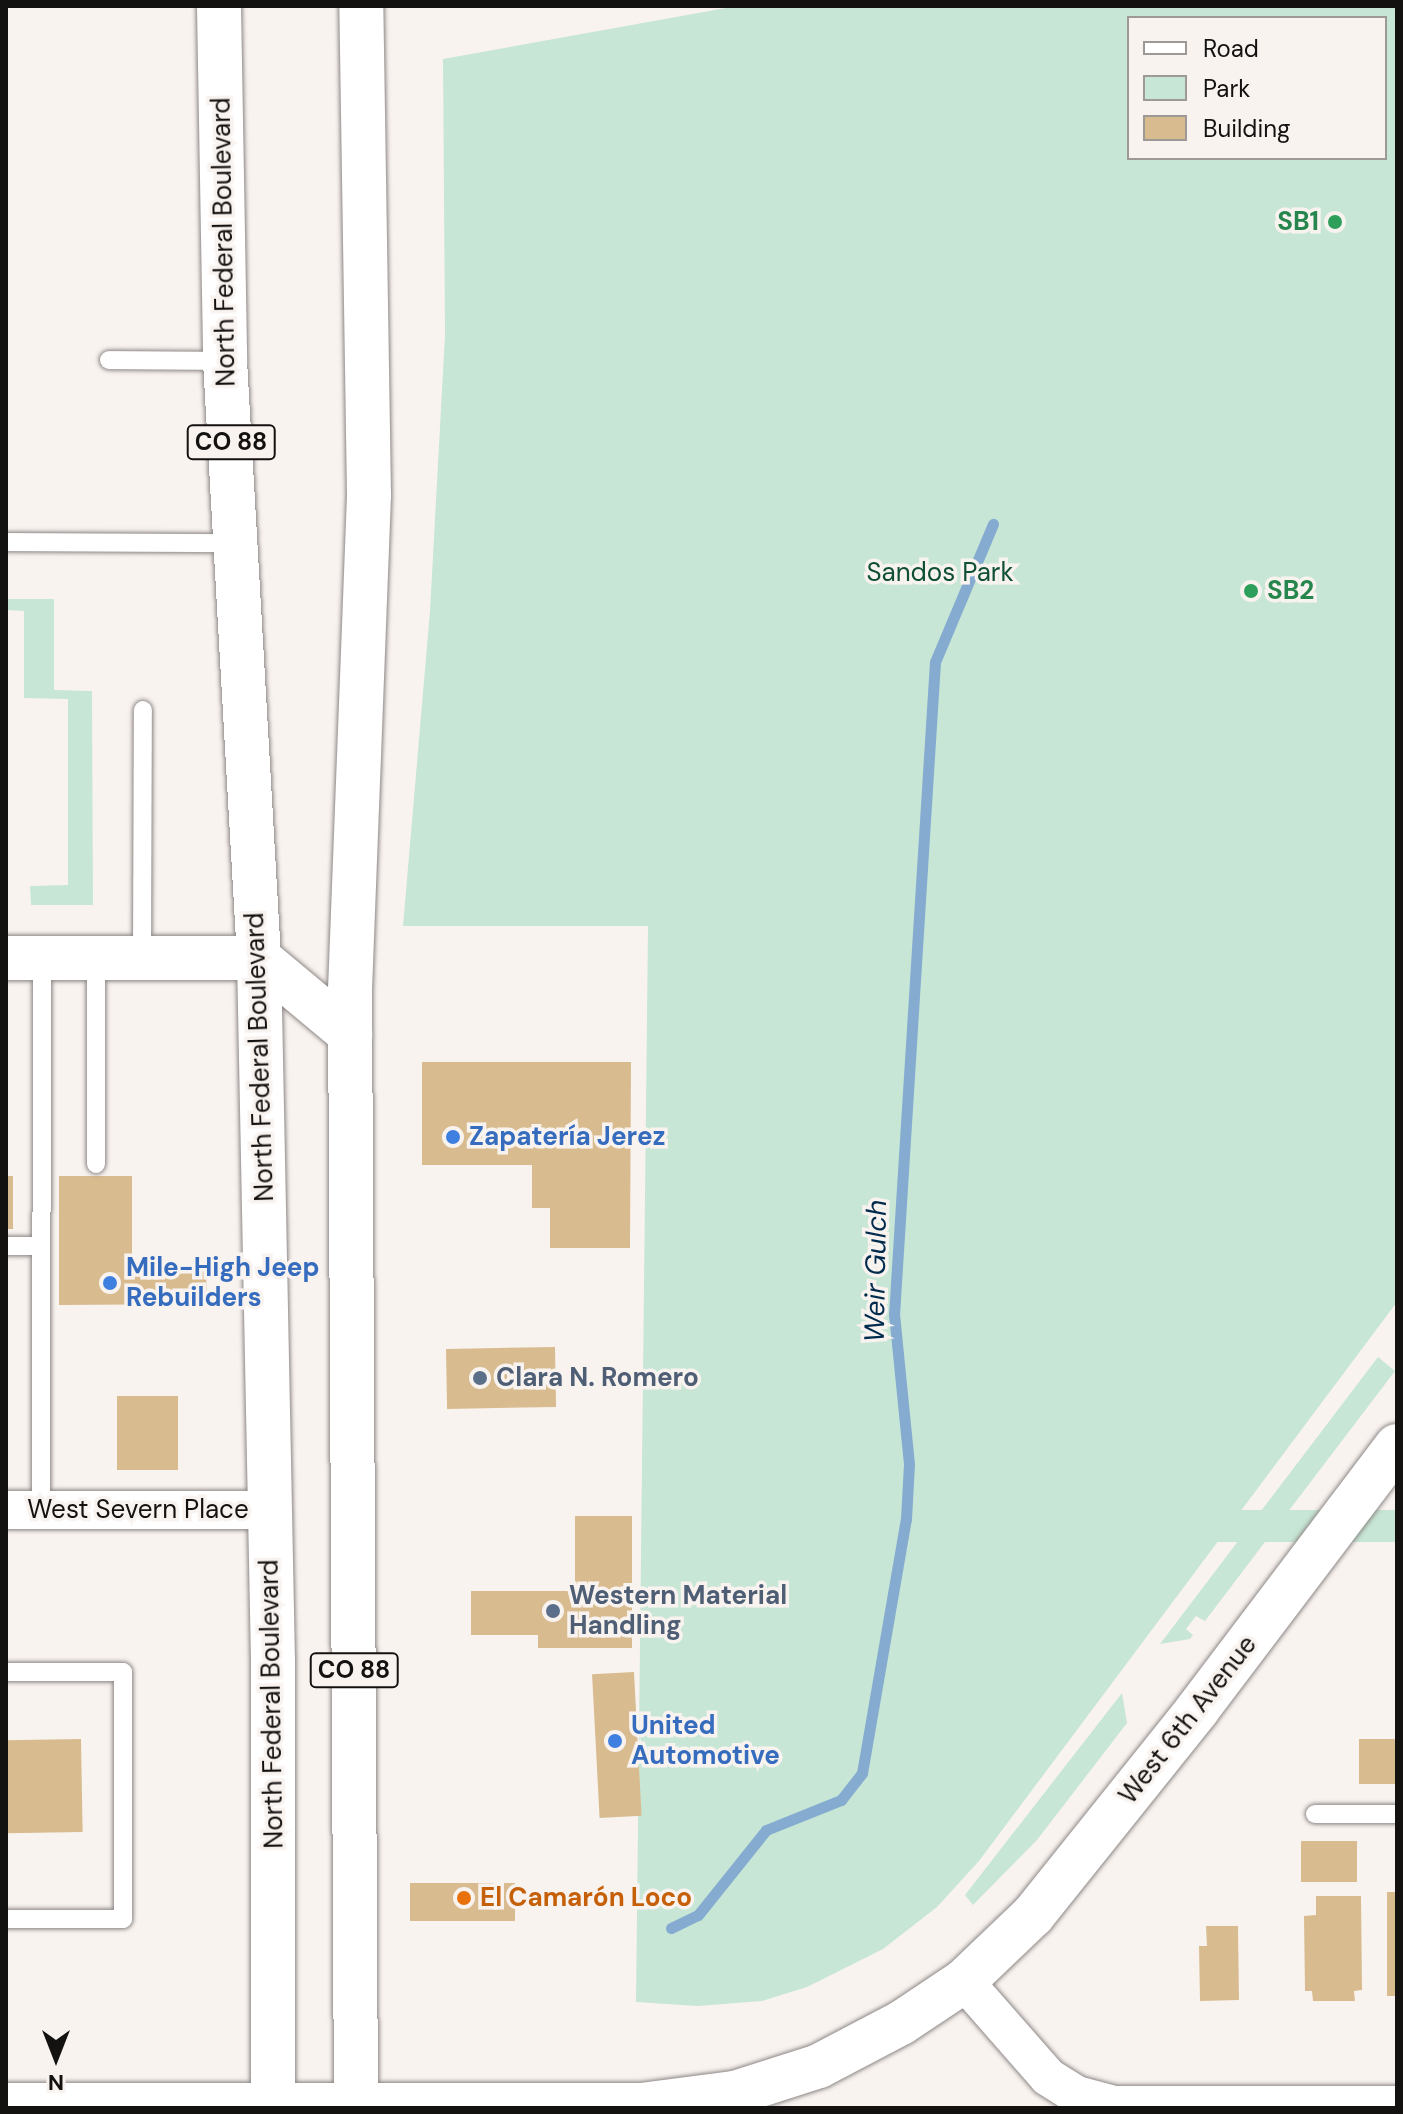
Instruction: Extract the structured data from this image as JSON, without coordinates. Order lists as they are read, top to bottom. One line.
{"streets":{"main road":["North Federal Boulevard","CO 88","West 6th Avenue"],"street":["West Severn Place"]},"crossings":[["North Federal Boulevard","West Severn Place"],["North Federal Boulevard","West 6th Avenue"],["CO 88","West 6th Avenue"]],"water":["Weir Gulch"],"parks":["Sandos Park"],"places":["SB1","SB2","Zapatería Jerez","Mile-High Jeep Rebuilders","Clara N. Romero","Western Material Handling","United Automotive","El Camarón Loco"],"legend":["Road","Park","Building"],"north":"bottom"}
